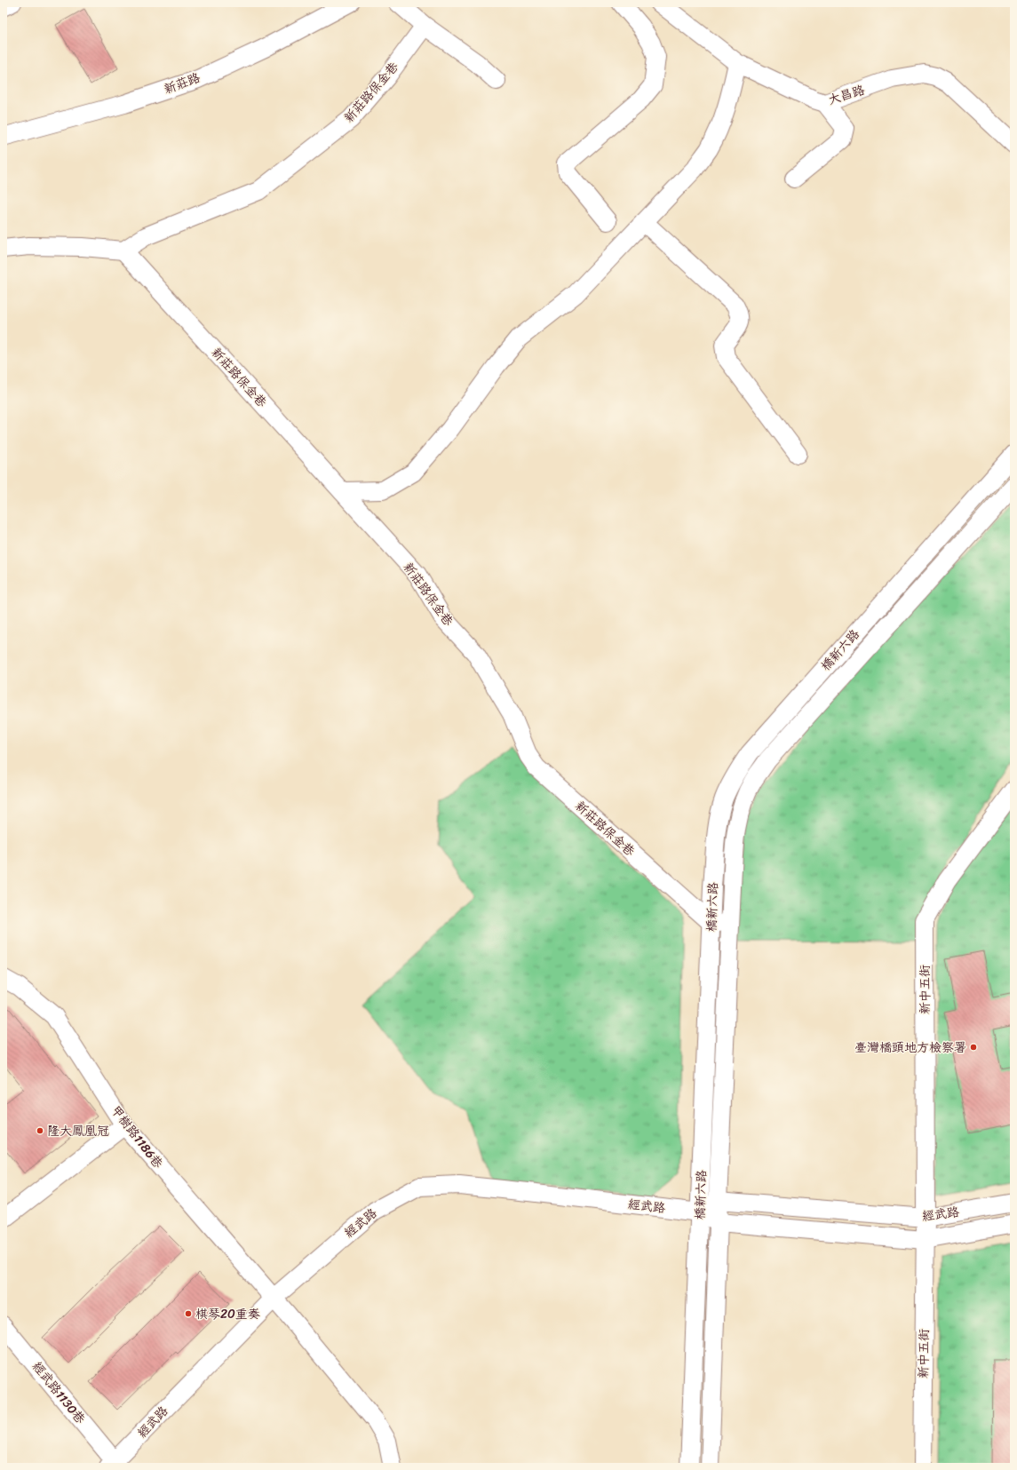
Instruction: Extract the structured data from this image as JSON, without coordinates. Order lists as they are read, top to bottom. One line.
{"streets":{"street":["新莊路","新莊路保金巷","大昌路","橋新六路","新中五街","甲樹路1186巷","經武路","經武路1130巷"]},"crossings":[["新莊路保金巷","橋新六路"],["橋新六路","經武路"],["新中五街","經武路"],["甲樹路1186巷","經武路"],["經武路","經武路1130巷"]],"places":["臺灣橋頭地方檢察署","隆大鳳凰冠","棋琴20重奏"]}
